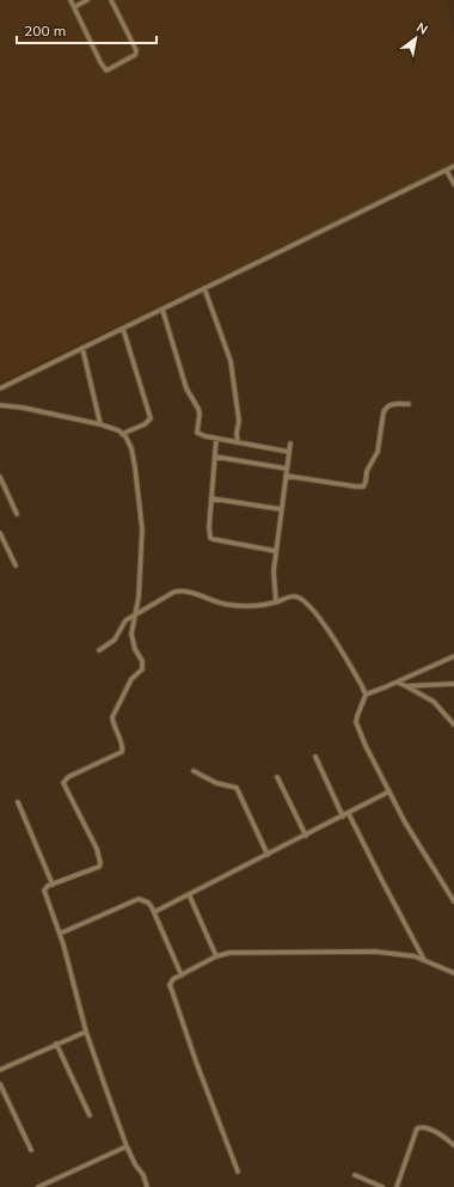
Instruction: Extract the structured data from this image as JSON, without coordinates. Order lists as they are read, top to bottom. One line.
{"scale_bar":"200 m","north":"top right"}
